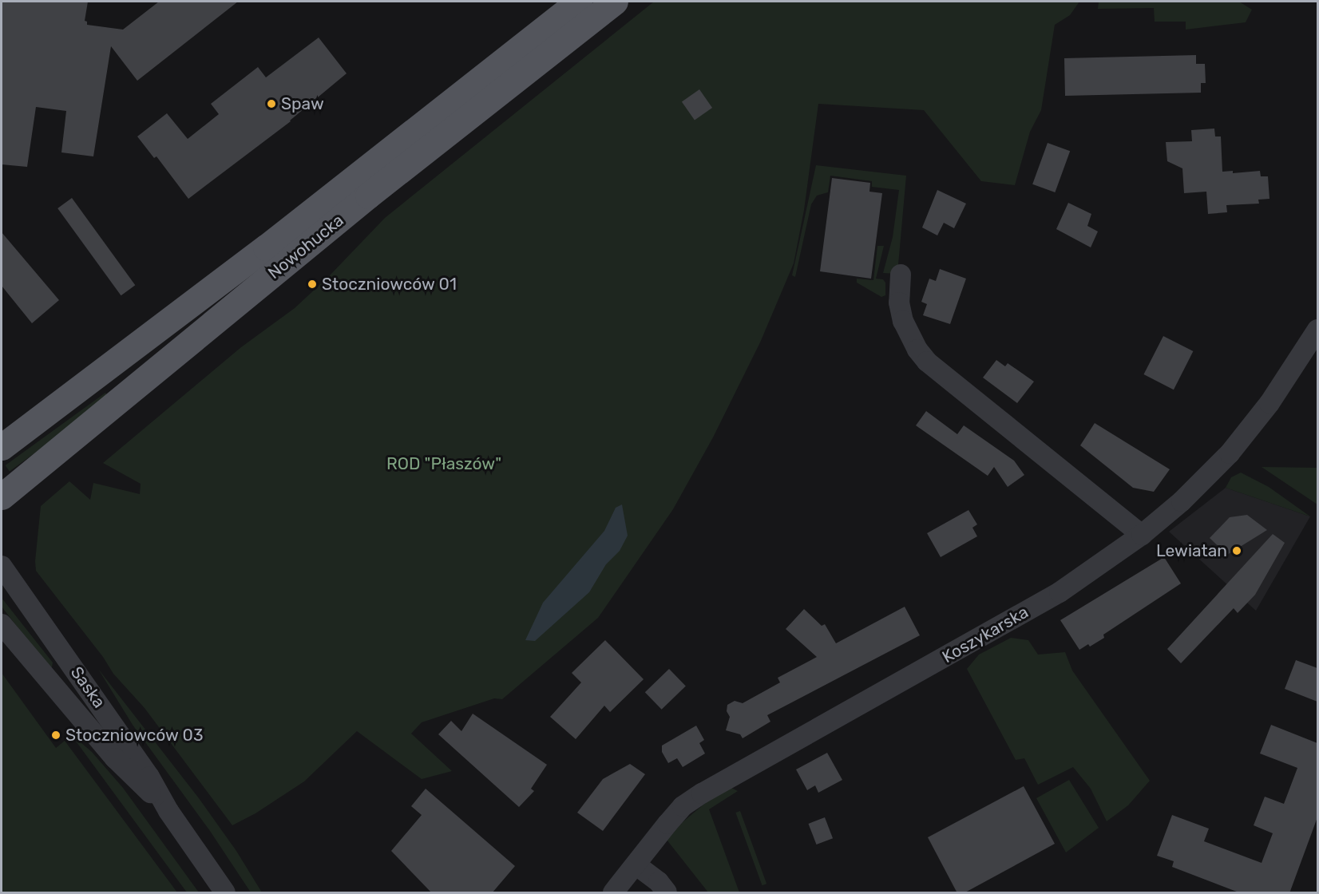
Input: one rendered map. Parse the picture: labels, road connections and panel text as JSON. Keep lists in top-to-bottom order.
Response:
{
  "streets": {
    "main road": ["Nowohucka"],
    "street": ["Koszykarska", "Saska"]
  },
  "parks": ["ROD \"Płaszów\""],
  "places": [
    "Spaw",
    "Stoczniowców 01",
    "Lewiatan",
    "Stoczniowców 03"
  ]
}
